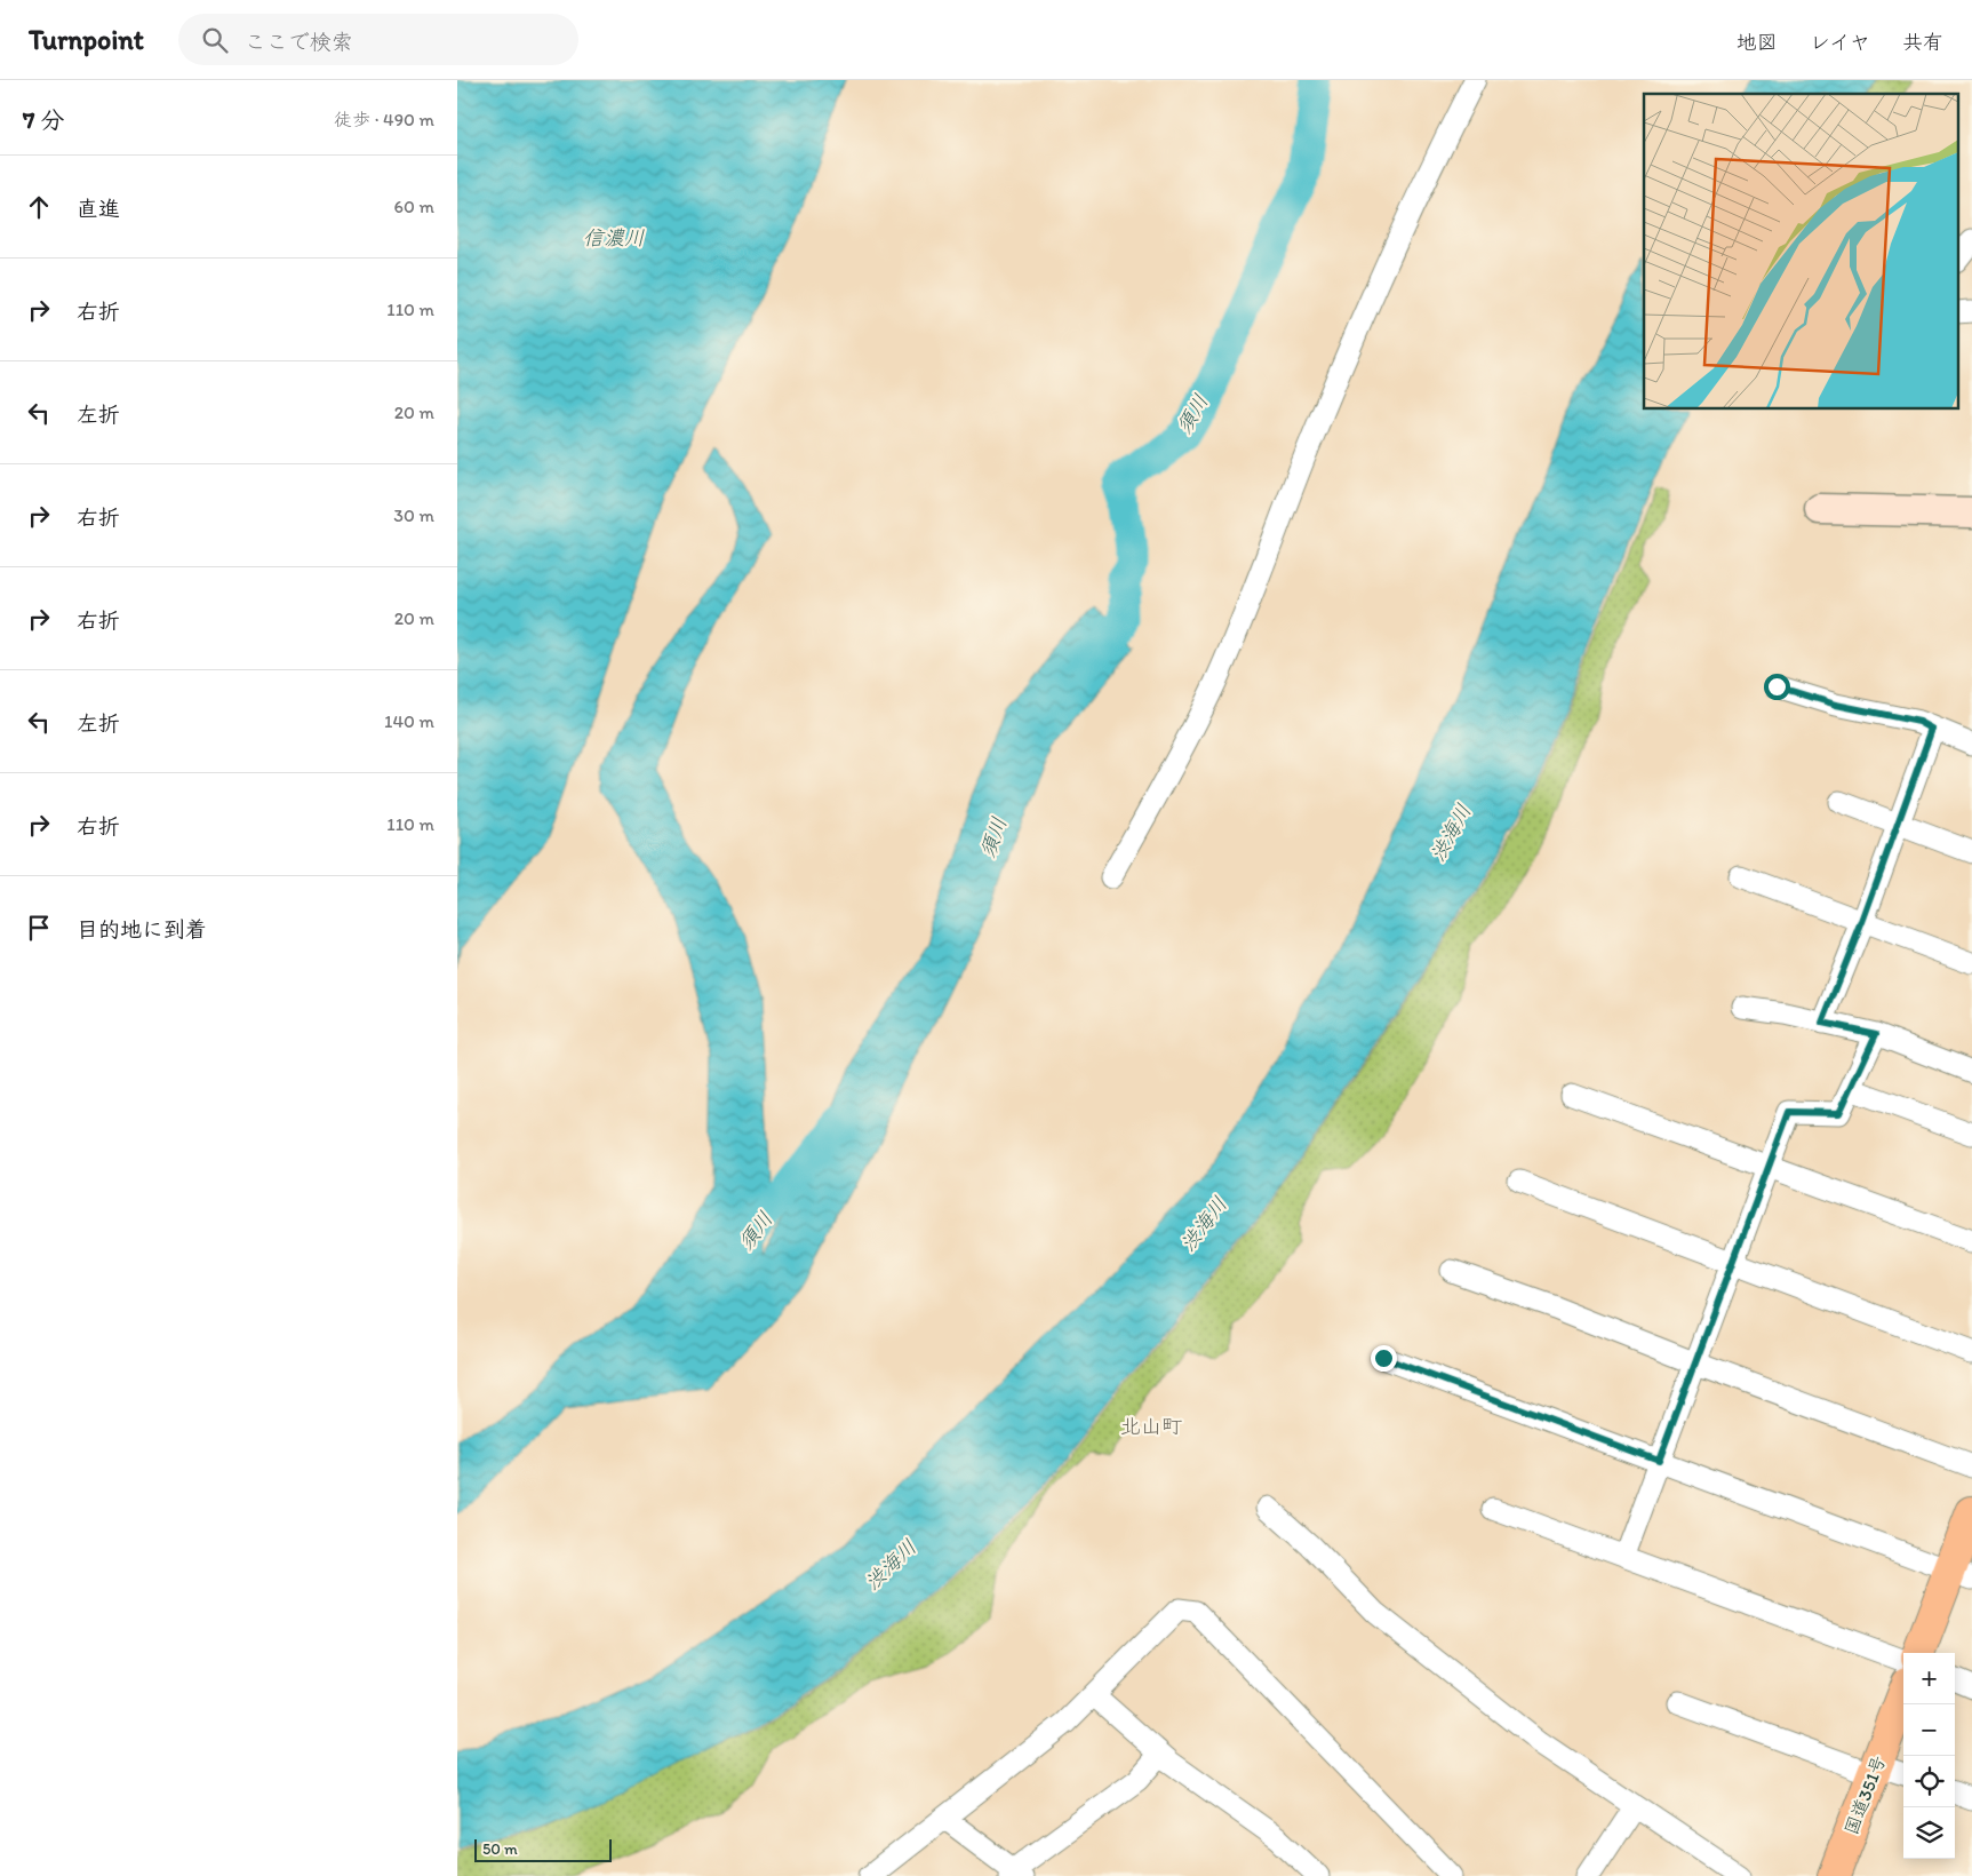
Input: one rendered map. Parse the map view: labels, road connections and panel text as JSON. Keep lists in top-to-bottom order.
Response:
{
  "streets": {
    "highway": ["国道351号"]
  },
  "districts": ["北山町"],
  "water": ["信濃川", "須川", "渋海川"],
  "scale_bar": "50 m",
  "page": {
    "header": "Turnpoint",
    "search": "ここで検索",
    "nav": ["地図", "レイヤ", "共有"],
    "heading": ["7 分", "徒歩 · 490 m"],
    "list": [
      ["直進", "60 m"],
      ["右折", "110 m"],
      ["左折", "20 m"],
      ["右折", "30 m"],
      ["右折", "20 m"],
      ["左折", "140 m"],
      ["右折", "110 m"],
      "目的地に到着"
    ],
    "map_buttons": ["+", "−"],
    "scale": "50 m"
  }
}
